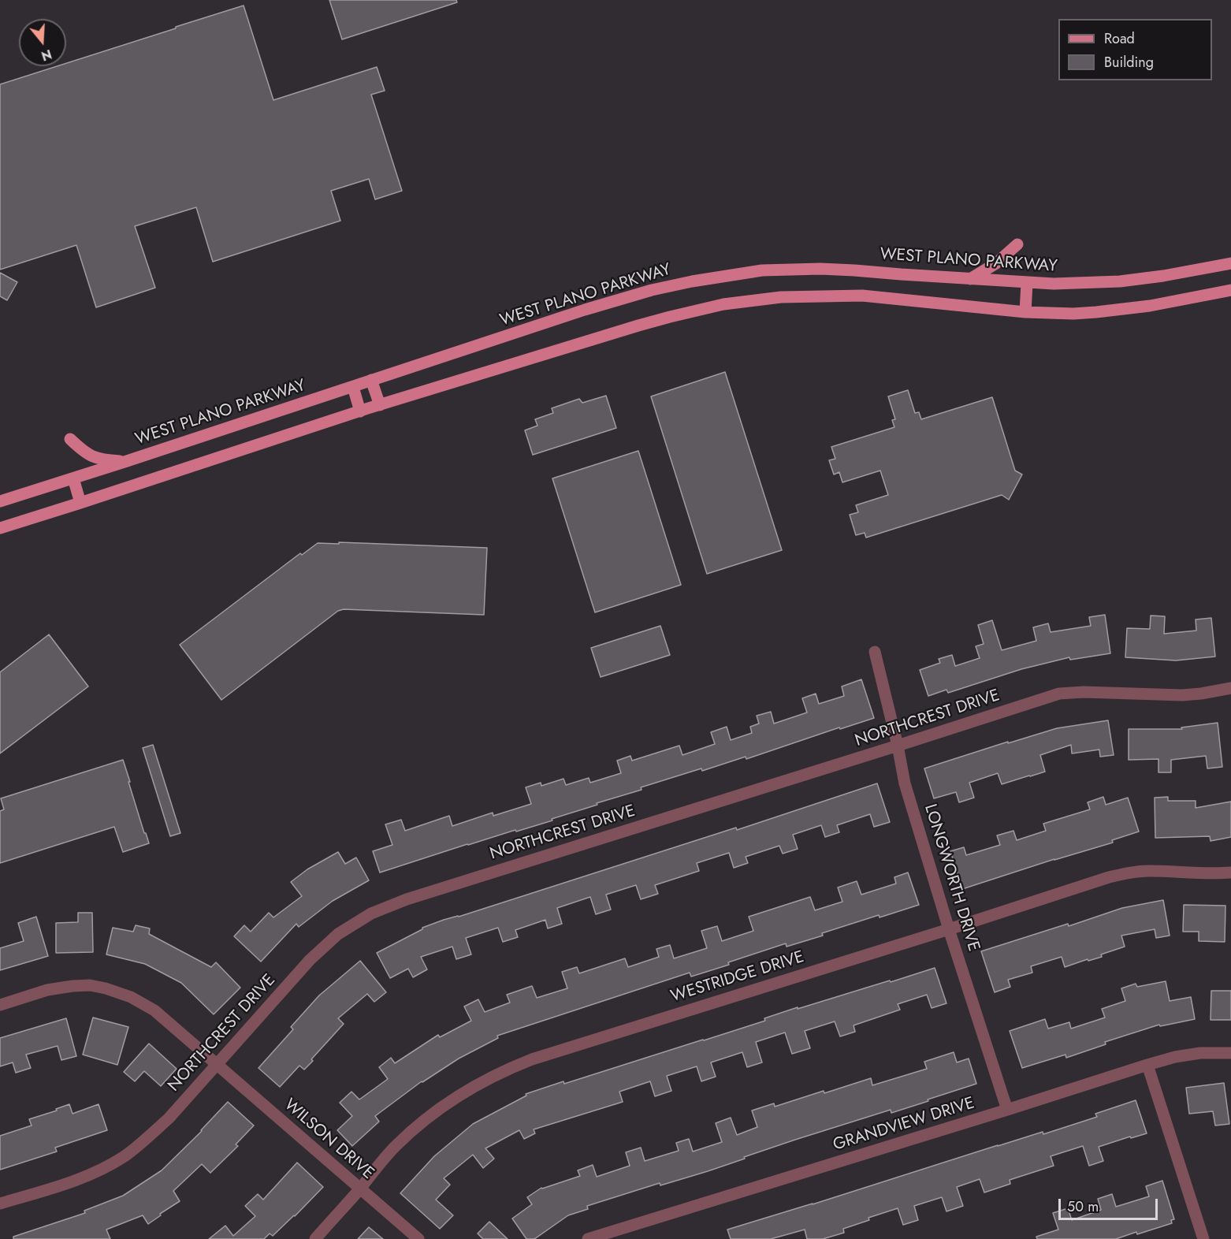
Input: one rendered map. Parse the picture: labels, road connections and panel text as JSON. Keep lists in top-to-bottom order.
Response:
{
  "streets": {
    "main road": ["WEST PLANO PARKWAY"],
    "street": [
      "NORTHCREST DRIVE",
      "LONGWORTH DRIVE",
      "WESTRIDGE DRIVE",
      "GRANDVIEW DRIVE",
      "WILSON DRIVE"
    ]
  },
  "crossings": [
    ["NORTHCREST DRIVE", "LONGWORTH DRIVE"],
    ["NORTHCREST DRIVE", "WILSON DRIVE"],
    ["LONGWORTH DRIVE", "WESTRIDGE DRIVE"],
    ["LONGWORTH DRIVE", "GRANDVIEW DRIVE"],
    ["WESTRIDGE DRIVE", "WILSON DRIVE"]
  ],
  "legend": ["Road", "Building"],
  "scale_bar": "50 m",
  "north": "bottom"
}
